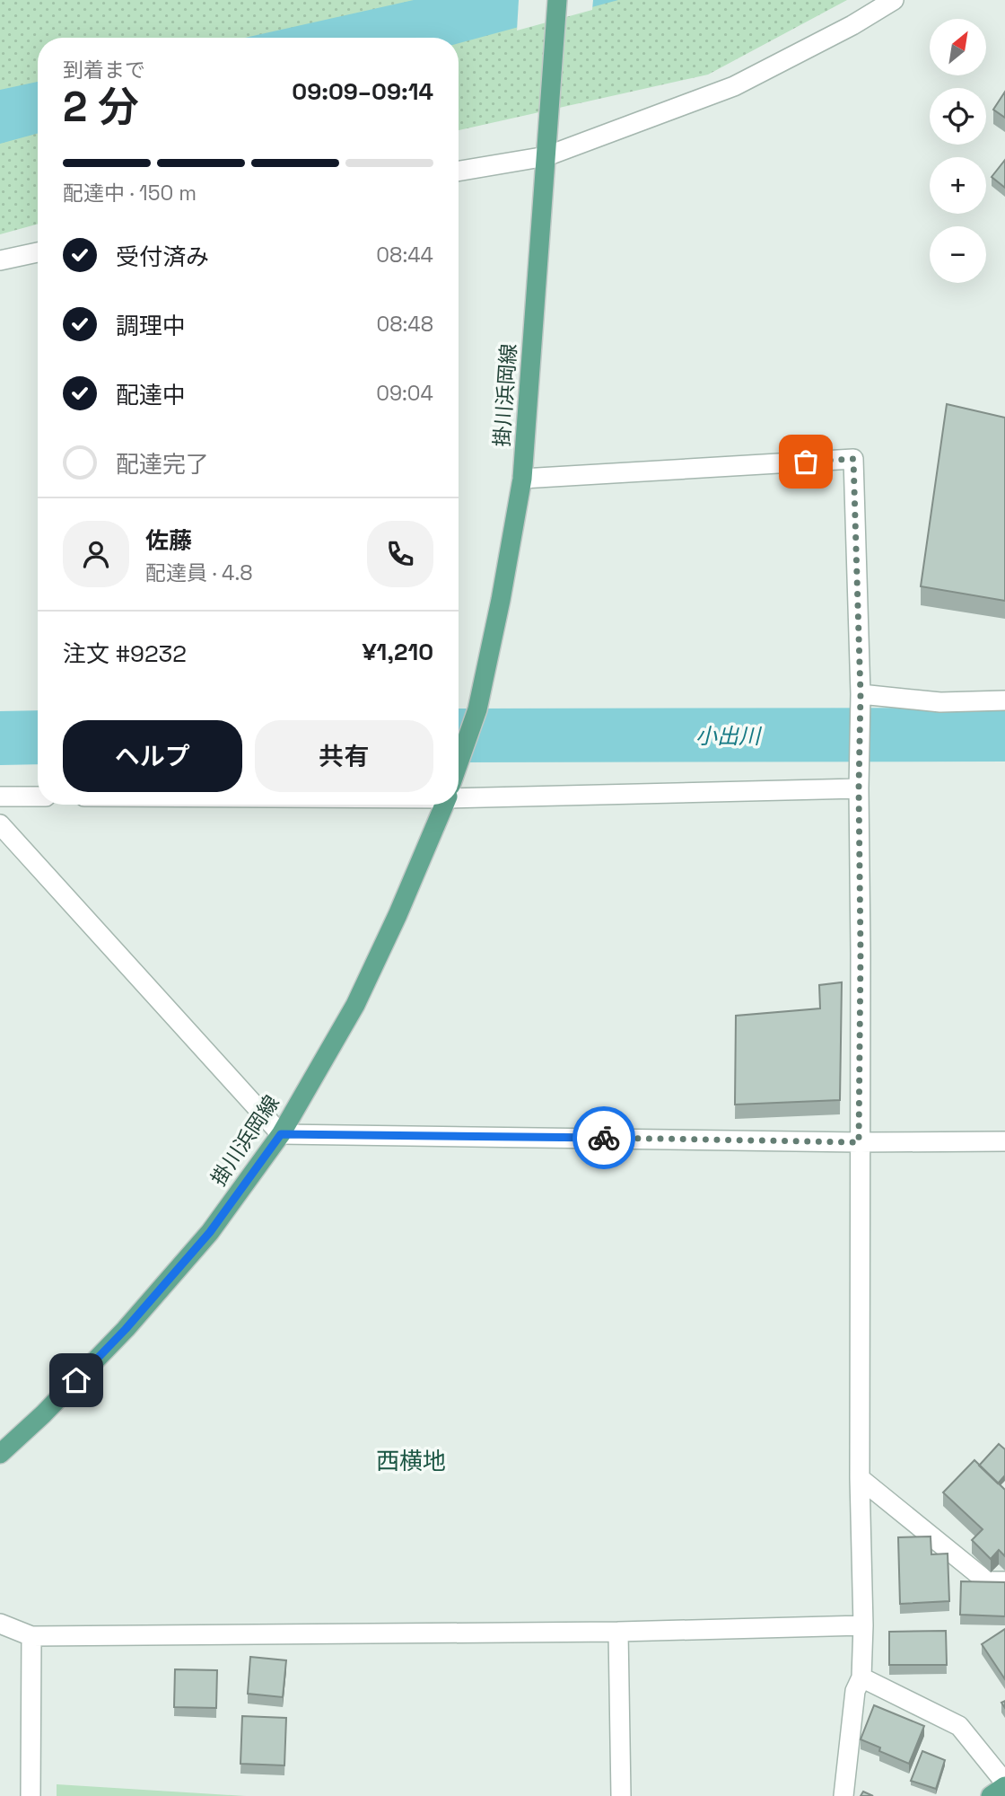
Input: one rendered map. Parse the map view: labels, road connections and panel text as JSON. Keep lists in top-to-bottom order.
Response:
{
  "streets": {
    "main road": ["掛川浜岡線"]
  },
  "districts": ["西横地"],
  "water": ["小出川"],
  "north": "top right",
  "page": {
    "map_buttons": ["+", "−"],
    "heading": ["2 分", "到着まで", "09:09–09:14"],
    "panel": [
      "佐藤",
      "配達員 · 4.8",
      "注文 #9232",
      "¥1,210"
    ],
    "bar": "配達中 · 150 m",
    "list": [
      ["受付済み", "08:44"],
      ["調理中", "08:48"],
      ["配達中", "09:04"],
      "配達完了"
    ],
    "buttons": ["ヘルプ", "共有"]
  }
}
